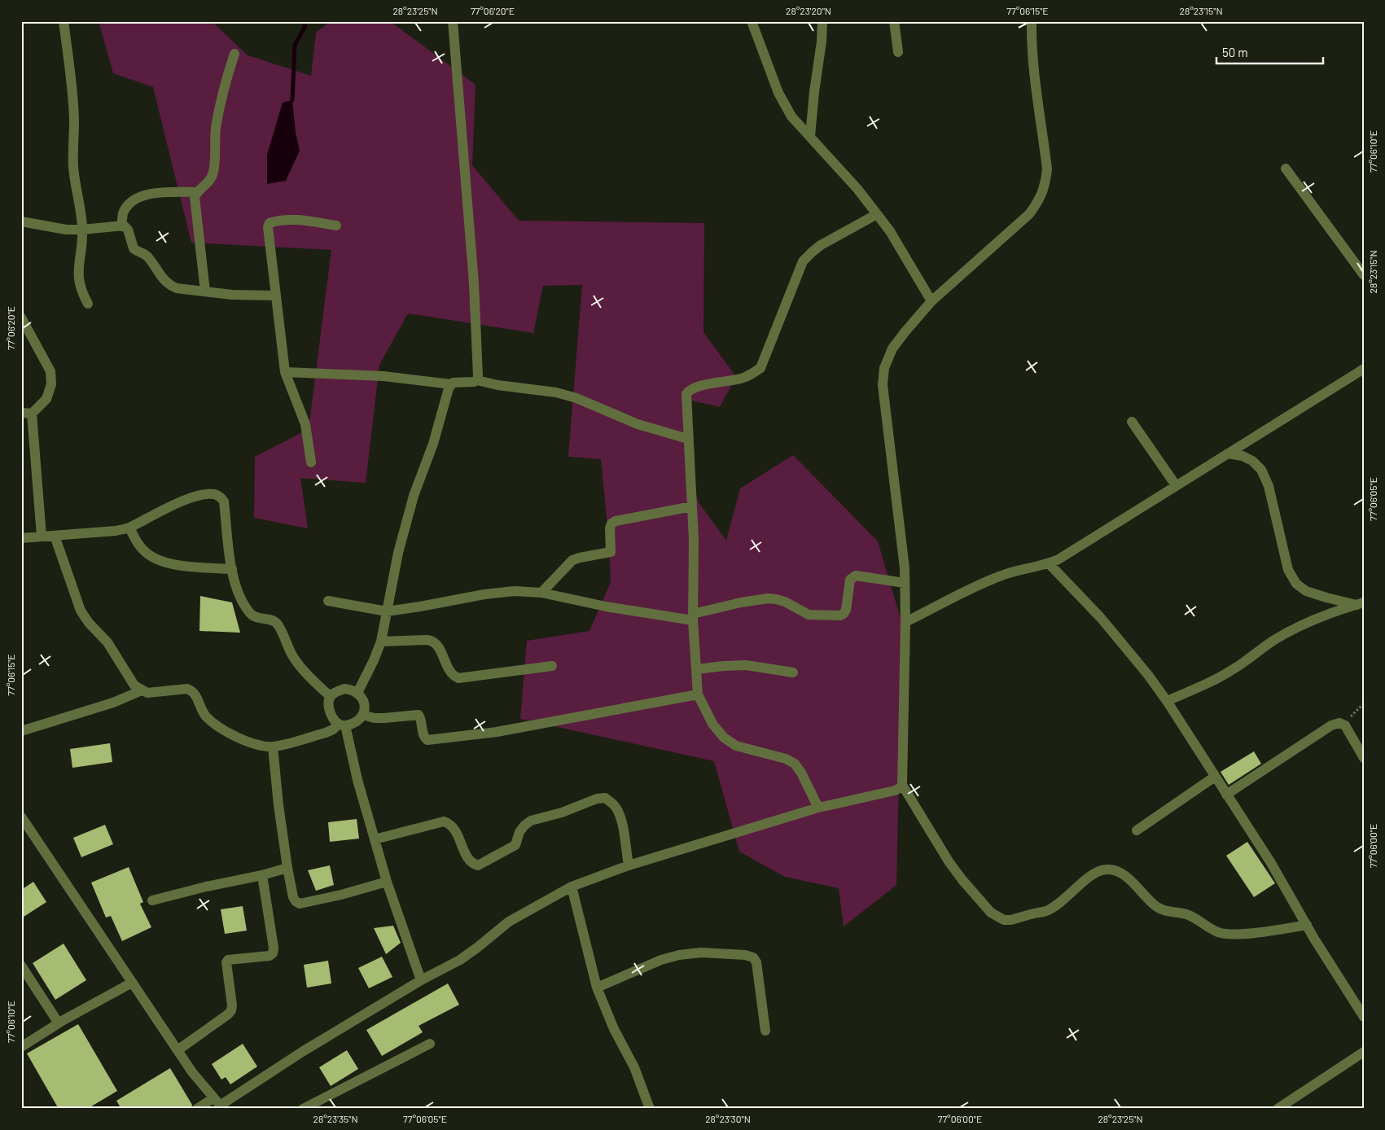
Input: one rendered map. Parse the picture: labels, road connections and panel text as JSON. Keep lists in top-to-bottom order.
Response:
{
  "scale_bar": "50 m",
  "coordinates": [
    "28°23'25\"N",
    "77°06'20\"E",
    "28°23'20\"N",
    "77°06'15\"E",
    "28°23'15\"N",
    "77°06'10\"E",
    "77°06'05\"E",
    "77°06'00\"E",
    "28°23'35\"N",
    "28°23'30\"N"
  ]
}
